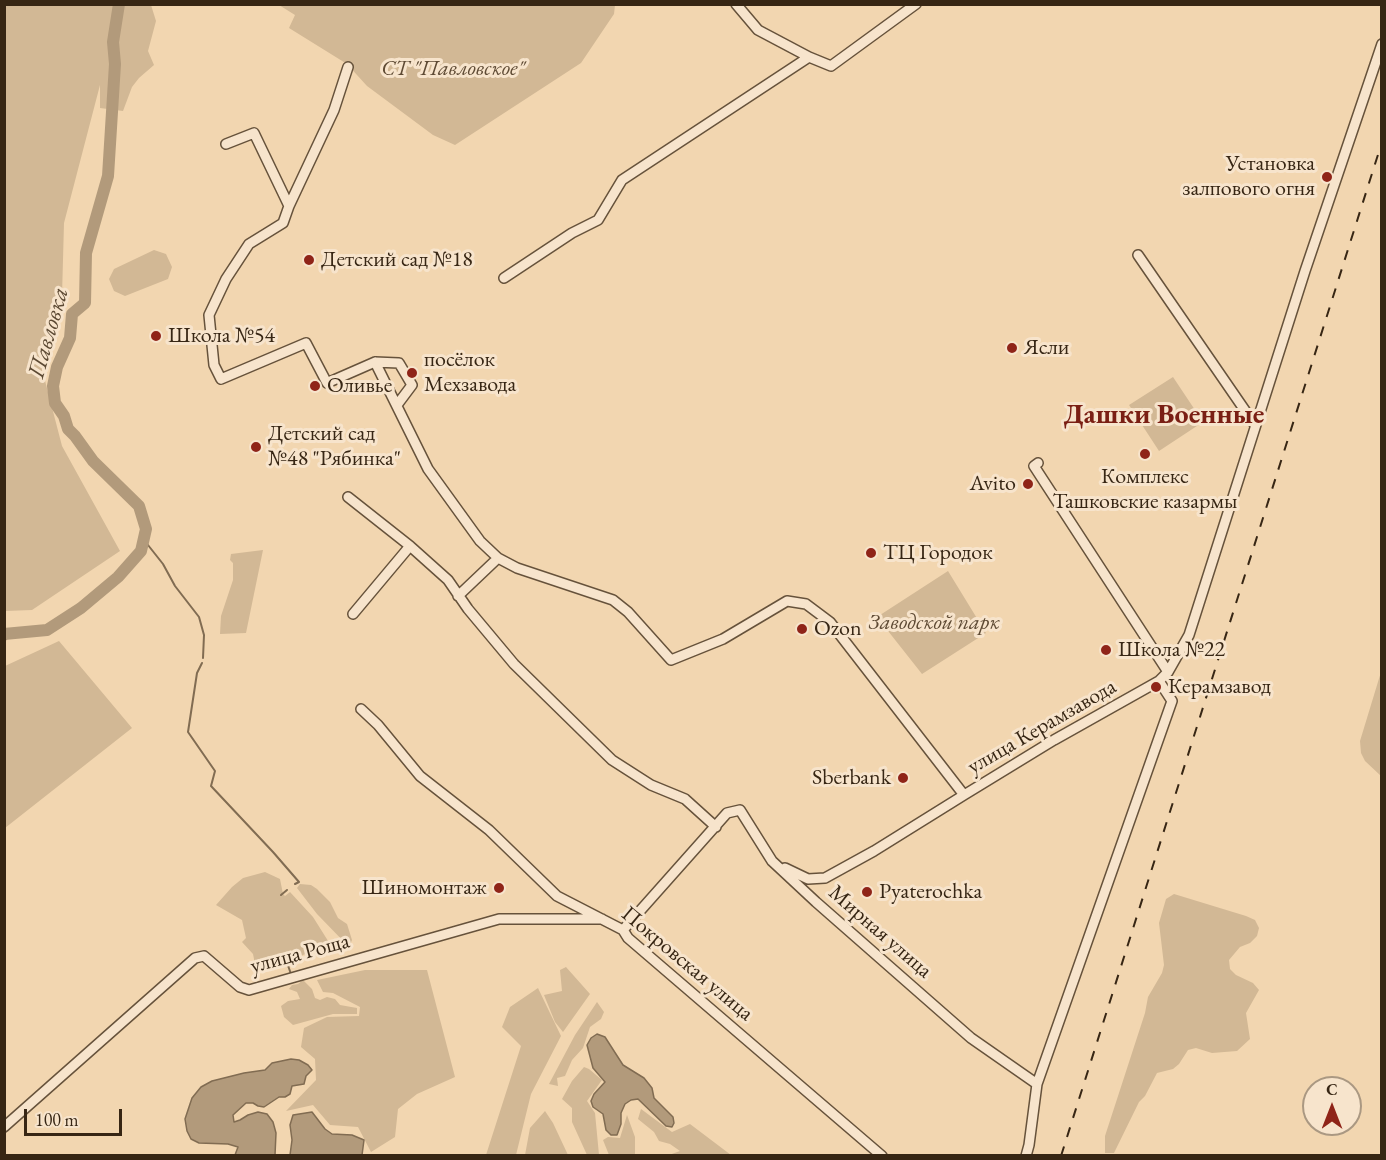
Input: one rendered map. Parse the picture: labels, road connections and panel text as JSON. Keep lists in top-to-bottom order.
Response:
{
  "streets": {
    "street": [
      "улица Керамзавода",
      "Мирная улица",
      "улица Роща",
      "Покровская улица"
    ]
  },
  "crossings": [
    ["улица Керамзавода", "Мирная улица"],
    ["Мирная улица", "Покровская улица"],
    ["улица Роща", "Покровская улица"]
  ],
  "districts": ["Дашки Военные"],
  "water": ["Павловка"],
  "parks": ["СТ \"Павловское\"", "Заводской парк"],
  "places": [
    "Установка залпового огня",
    "Детский сад №18",
    "Школа №54",
    "Ясли",
    "посёлок Мехзавода",
    "Оливье",
    "Детский сад №48 \"Рябинка\"",
    "Комплекс Ташковские казармы",
    "Avito",
    "ТЦ Городок",
    "Ozon",
    "Школа №22",
    "Керамзавод",
    "Sberbank",
    "Шиномонтаж",
    "Pyaterochka"
  ],
  "scale_bar": "100 m",
  "north": "top"
}
